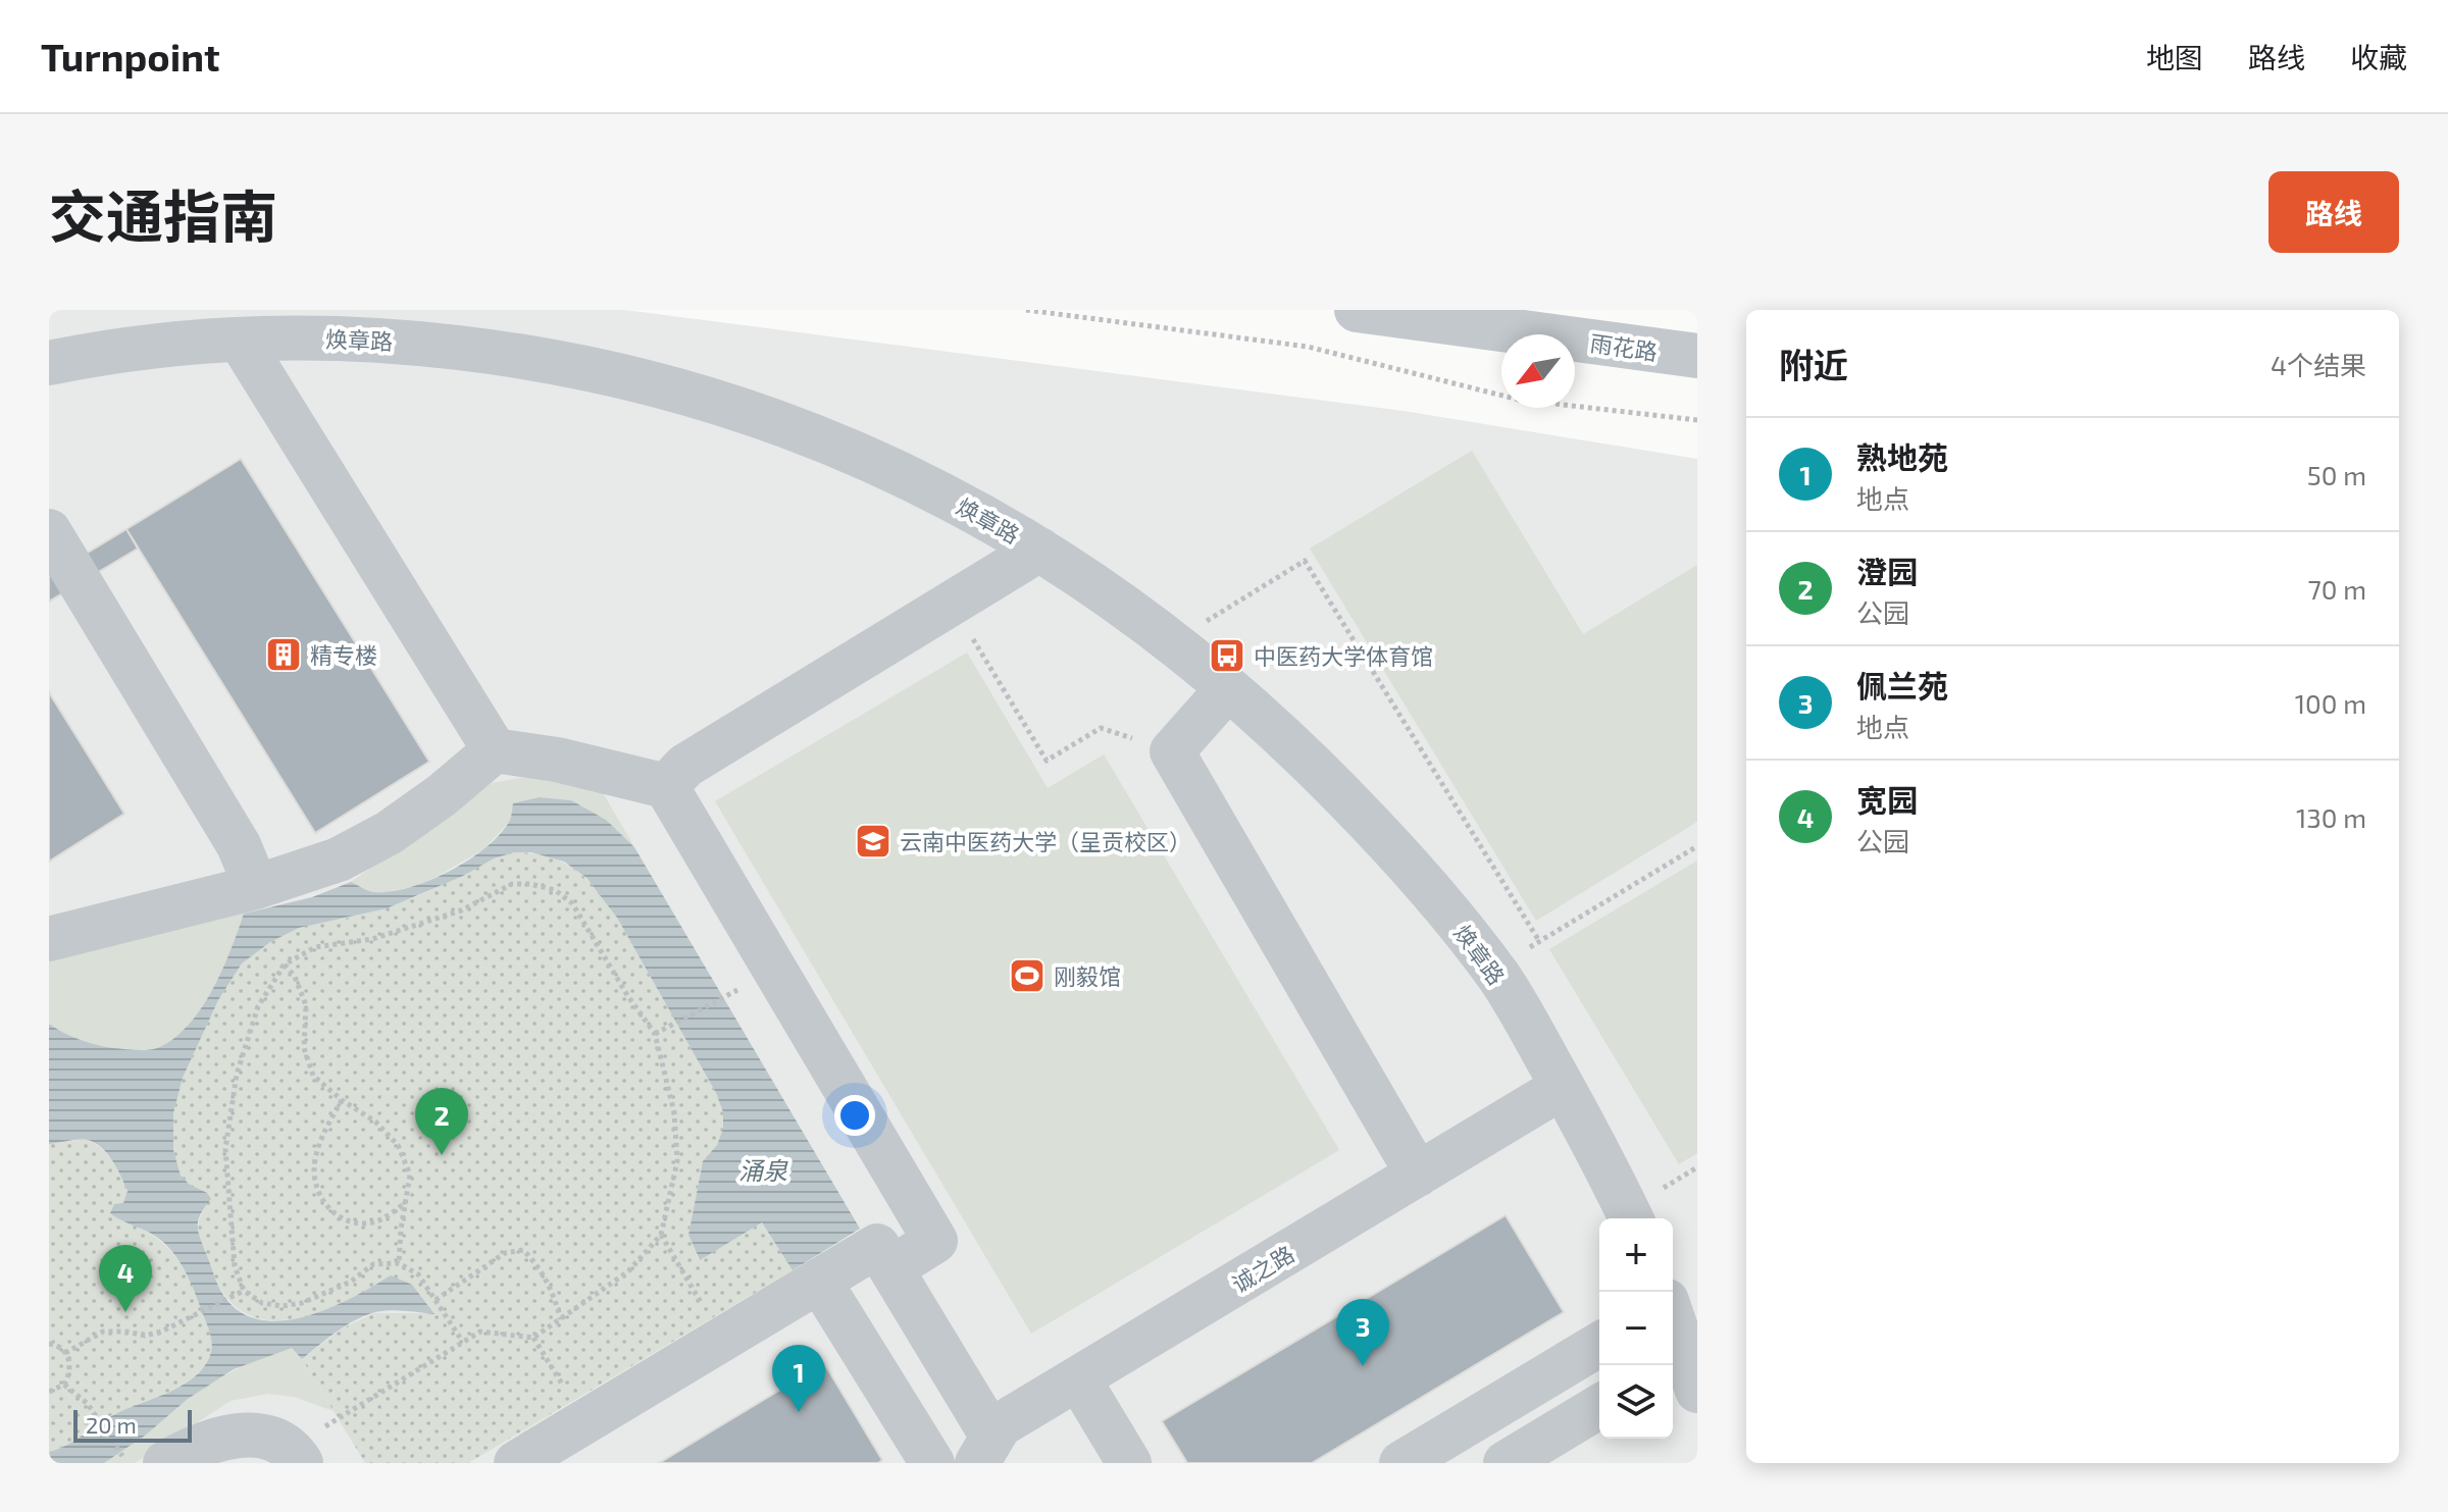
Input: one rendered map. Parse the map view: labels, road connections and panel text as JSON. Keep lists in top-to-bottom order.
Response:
{
  "streets": {
    "street": ["焕章路", "雨花路", "诚之路"]
  },
  "crossings": [
    ["焕章路", "诚之路"]
  ],
  "water": ["涌泉"],
  "places": {
    "building": ["精专楼"],
    "bus stop": ["中医药大学体育馆"],
    "school or university": ["云南中医药大学（呈贡校区）"],
    "sports": ["刚毅馆"]
  },
  "scale_bar": "20 m",
  "north": "bottom left",
  "page": {
    "header": "Turnpoint",
    "nav": ["地图", "路线", "收藏"],
    "title": "交通指南",
    "buttons": "路线",
    "heading": ["附近", "4个结果"],
    "list": [
      {
        "mark": "1",
        "name": "熟地苑",
        "note": "地点",
        "value": "50 m"
      },
      {
        "mark": "2",
        "name": "澄园",
        "note": "公园",
        "value": "70 m"
      },
      {
        "mark": "3",
        "name": "佩兰苑",
        "note": "地点",
        "value": "100 m"
      },
      {
        "mark": "4",
        "name": "宽园",
        "note": "公园",
        "value": "130 m"
      }
    ],
    "pins": [
      "2",
      "4",
      "3",
      "1"
    ],
    "map_buttons": ["+", "−"],
    "scale": "20 m"
  }
}
